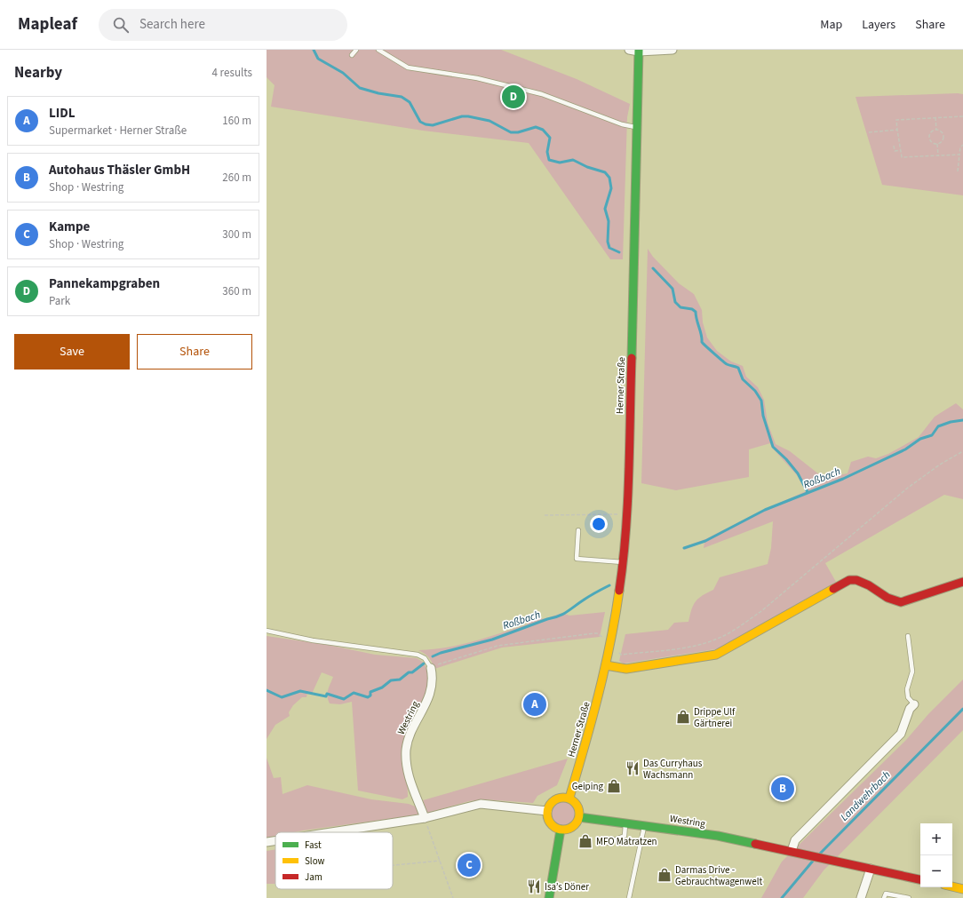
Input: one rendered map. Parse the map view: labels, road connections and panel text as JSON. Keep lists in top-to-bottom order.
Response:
{
  "streets": {
    "main road": ["Herner Straße", "Westring"]
  },
  "crossings": [
    ["Herner Straße", "Westring"]
  ],
  "water": ["Roßbach", "Landwehrbach"],
  "places": {
    "shop": [
      "Drippe Ulf Gärtnerei",
      "Geiping",
      "MFO Matratzen",
      "Darmas Drive - Gebrauchtwagenwelt"
    ],
    "restaurant": ["Das Curryhaus Wachsmann", "Isa’s Döner"]
  },
  "legend": ["Fast", "Slow", "Jam"],
  "page": {
    "header": "Mapleaf",
    "search": "Search here",
    "nav": ["Map", "Layers", "Share"],
    "heading": ["Nearby", "4 results"],
    "pins": [
      "D",
      "A",
      "B",
      "C"
    ],
    "list": [
      {
        "mark": "A",
        "name": "LIDL",
        "note": "Supermarket · Herner Straße",
        "value": "160 m"
      },
      {
        "mark": "B",
        "name": "Autohaus Thäsler GmbH",
        "note": "Shop · Westring",
        "value": "260 m"
      },
      {
        "mark": "C",
        "name": "Kampe",
        "note": "Shop · Westring",
        "value": "300 m"
      },
      {
        "mark": "D",
        "name": "Pannekampgraben",
        "note": "Park",
        "value": "360 m"
      }
    ],
    "buttons": ["Save", "Share"],
    "map_buttons": ["+", "−"]
  }
}
